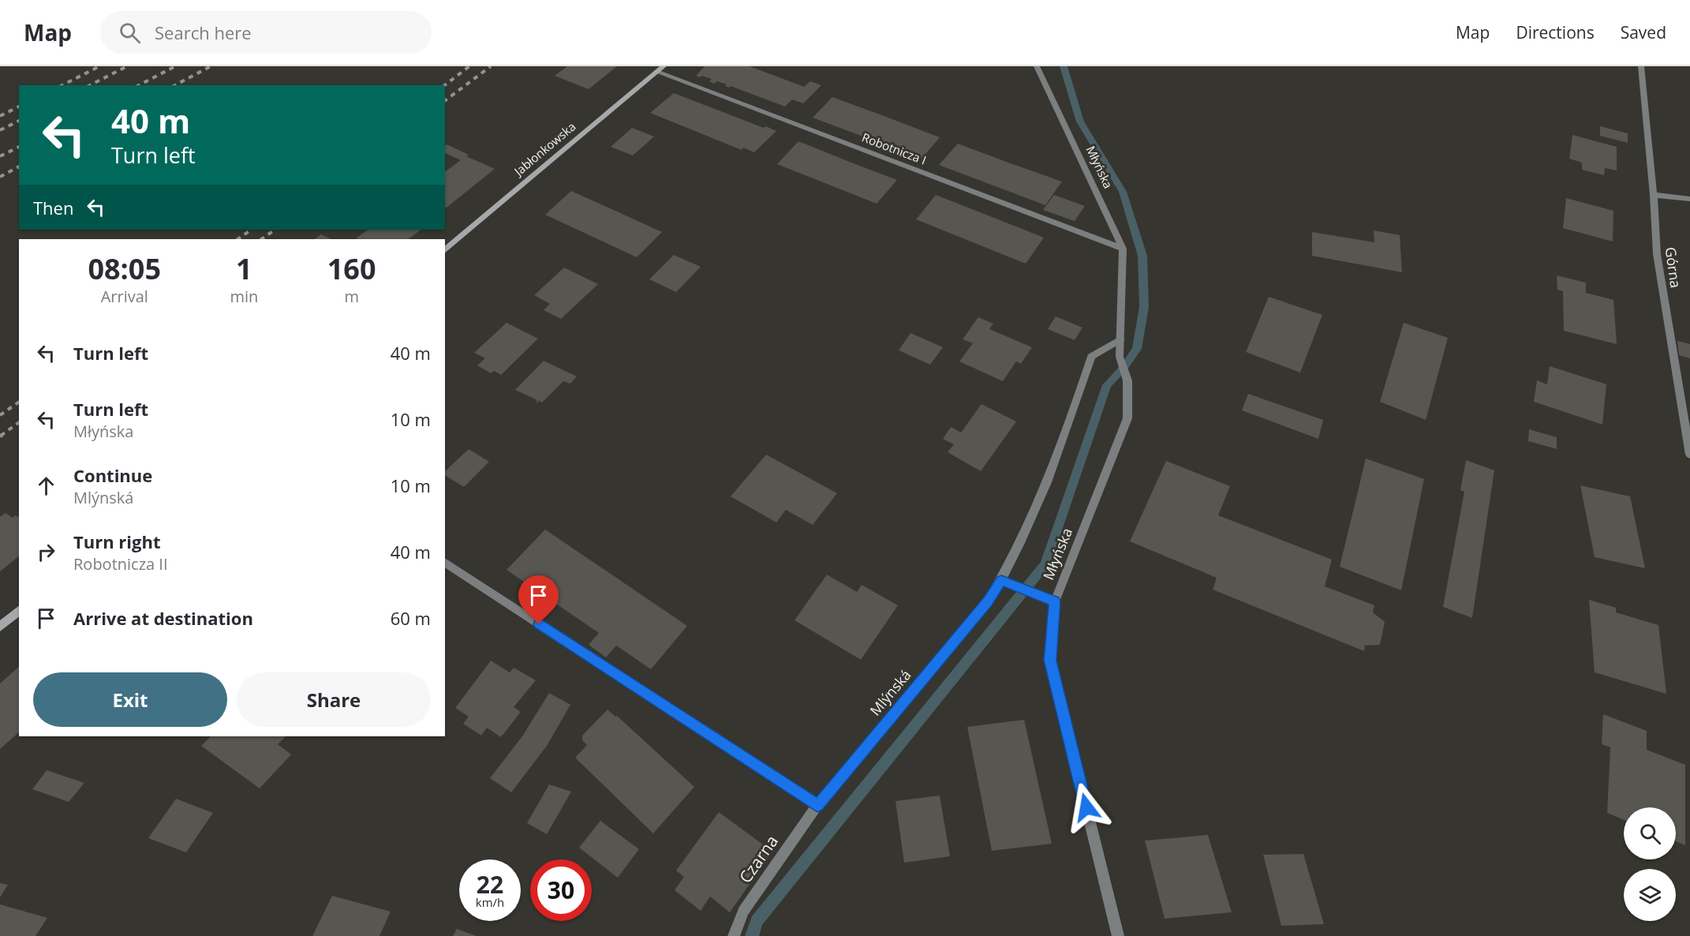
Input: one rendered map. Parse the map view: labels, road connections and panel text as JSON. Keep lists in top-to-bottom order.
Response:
{
  "streets": {
    "main road": ["Jabłonkowska"],
    "street": [
      "Robotnicza I",
      "Młyńska",
      "Górna",
      "Mlýnská",
      "Czarna"
    ]
  },
  "crossings": [
    ["Jabłonkowska", "Robotnicza I"],
    ["Robotnicza I", "Młyńska"],
    ["Mlýnská", "Czarna"]
  ],
  "page": {
    "header": "Map",
    "search": "Search here",
    "nav": ["Map", "Directions", "Saved"],
    "turn": ["40 m", "Turn left"],
    "then": "Then",
    "eta": [
      "08:05",
      "Arrival",
      "1",
      "min",
      "160",
      "m"
    ],
    "list": [
      {
        "name": "Turn left",
        "value": "40 m"
      },
      {
        "name": "Turn left",
        "note": "Młyńska",
        "value": "10 m"
      },
      {
        "name": "Continue",
        "note": "Mlýnská",
        "value": "10 m"
      },
      {
        "name": "Turn right",
        "note": "Robotnicza II",
        "value": "40 m"
      },
      {
        "name": "Arrive at destination",
        "value": "60 m"
      }
    ],
    "buttons": ["Exit", "Share"],
    "speed": "22 km/h",
    "limit": "30"
  }
}
